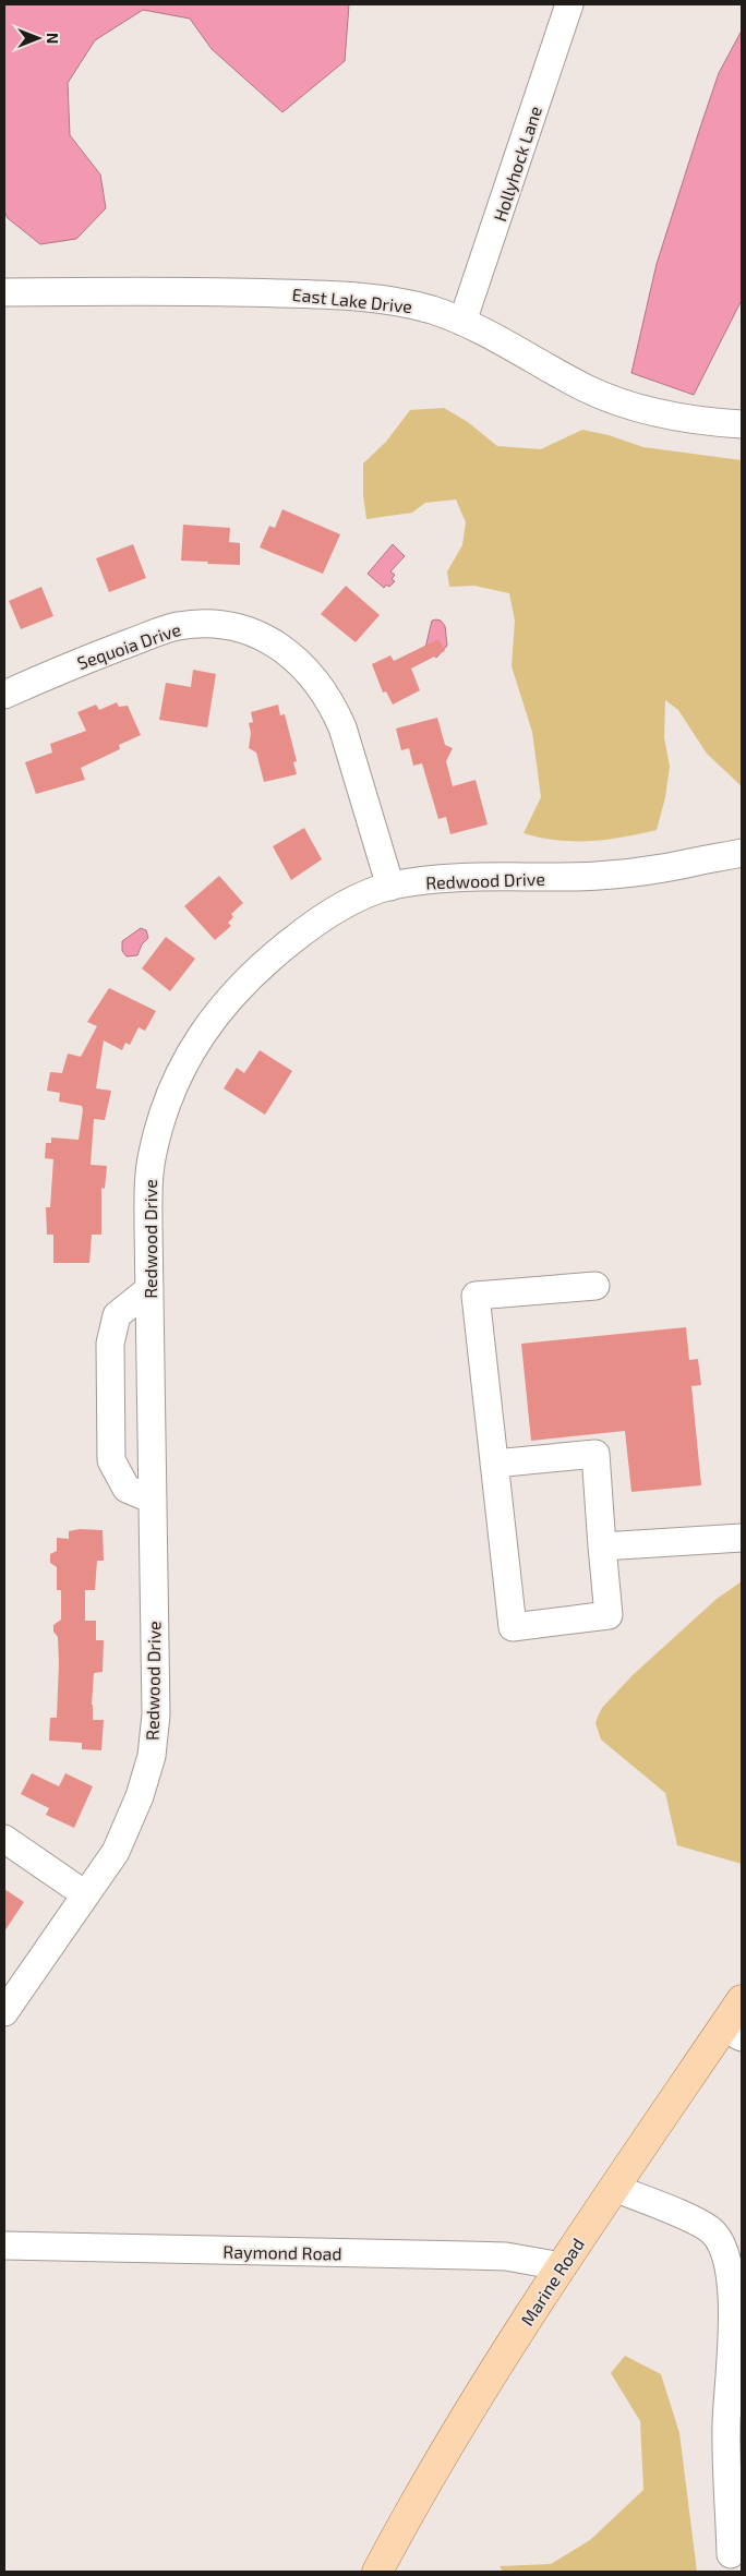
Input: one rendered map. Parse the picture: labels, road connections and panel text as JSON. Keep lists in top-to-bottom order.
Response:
{
  "streets": {
    "main road": ["Marine Road"],
    "street": [
      "Hollyhock Lane",
      "East Lake Drive",
      "Sequoia Drive",
      "Redwood Drive",
      "Raymond Road"
    ]
  },
  "crossings": [
    ["Hollyhock Lane", "East Lake Drive"],
    ["Sequoia Drive", "Redwood Drive"],
    ["Raymond Road", "Marine Road"]
  ],
  "north": "right"
}
